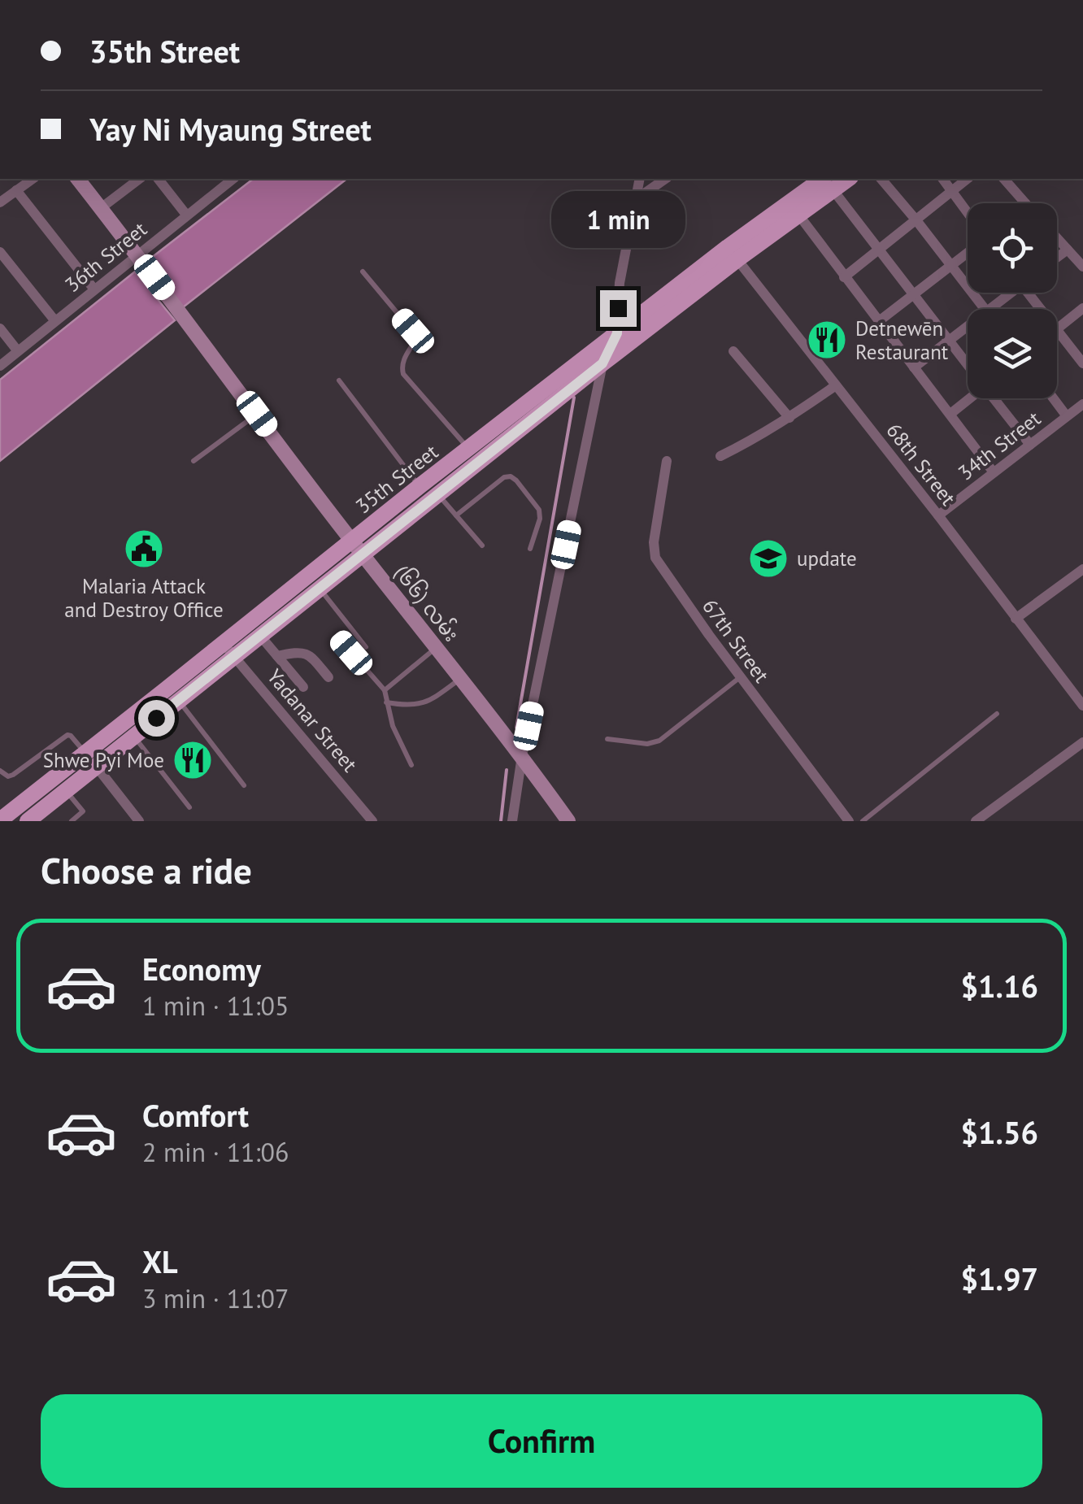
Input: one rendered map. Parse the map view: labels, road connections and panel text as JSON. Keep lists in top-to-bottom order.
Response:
{
  "streets": {
    "main road": ["35th Street"],
    "street": [
      "36th Street",
      "34th Street",
      "68th Street",
      "(၆၆) လမ်း",
      "67th Street",
      "Yadanar Street"
    ]
  },
  "crossings": [
    ["36th Street", "(၆၆) လမ်း"],
    ["34th Street", "68th Street"],
    ["68th Street", "35th Street"],
    ["35th Street", "(၆၆) လမ်း"],
    ["35th Street", "Yadanar Street"]
  ],
  "places": {
    "restaurant": ["Detnewēn Restaurant", "Shwe Pyi Moe"],
    "public building": ["Malaria Attack and Destroy Office"],
    "school or university": ["update"]
  },
  "page": {
    "banner": ["35th Street", "Yay Ni Myaung Street"],
    "bubble": "1 min",
    "heading": "Choose a ride",
    "list": [
      {
        "name": "Economy",
        "note": "1 min · 11:05",
        "value": "$1.16"
      },
      {
        "name": "Comfort",
        "note": "2 min · 11:06",
        "value": "$1.56"
      },
      {
        "name": "XL",
        "note": "3 min · 11:07",
        "value": "$1.97"
      }
    ],
    "buttons": "Confirm"
  }
}
